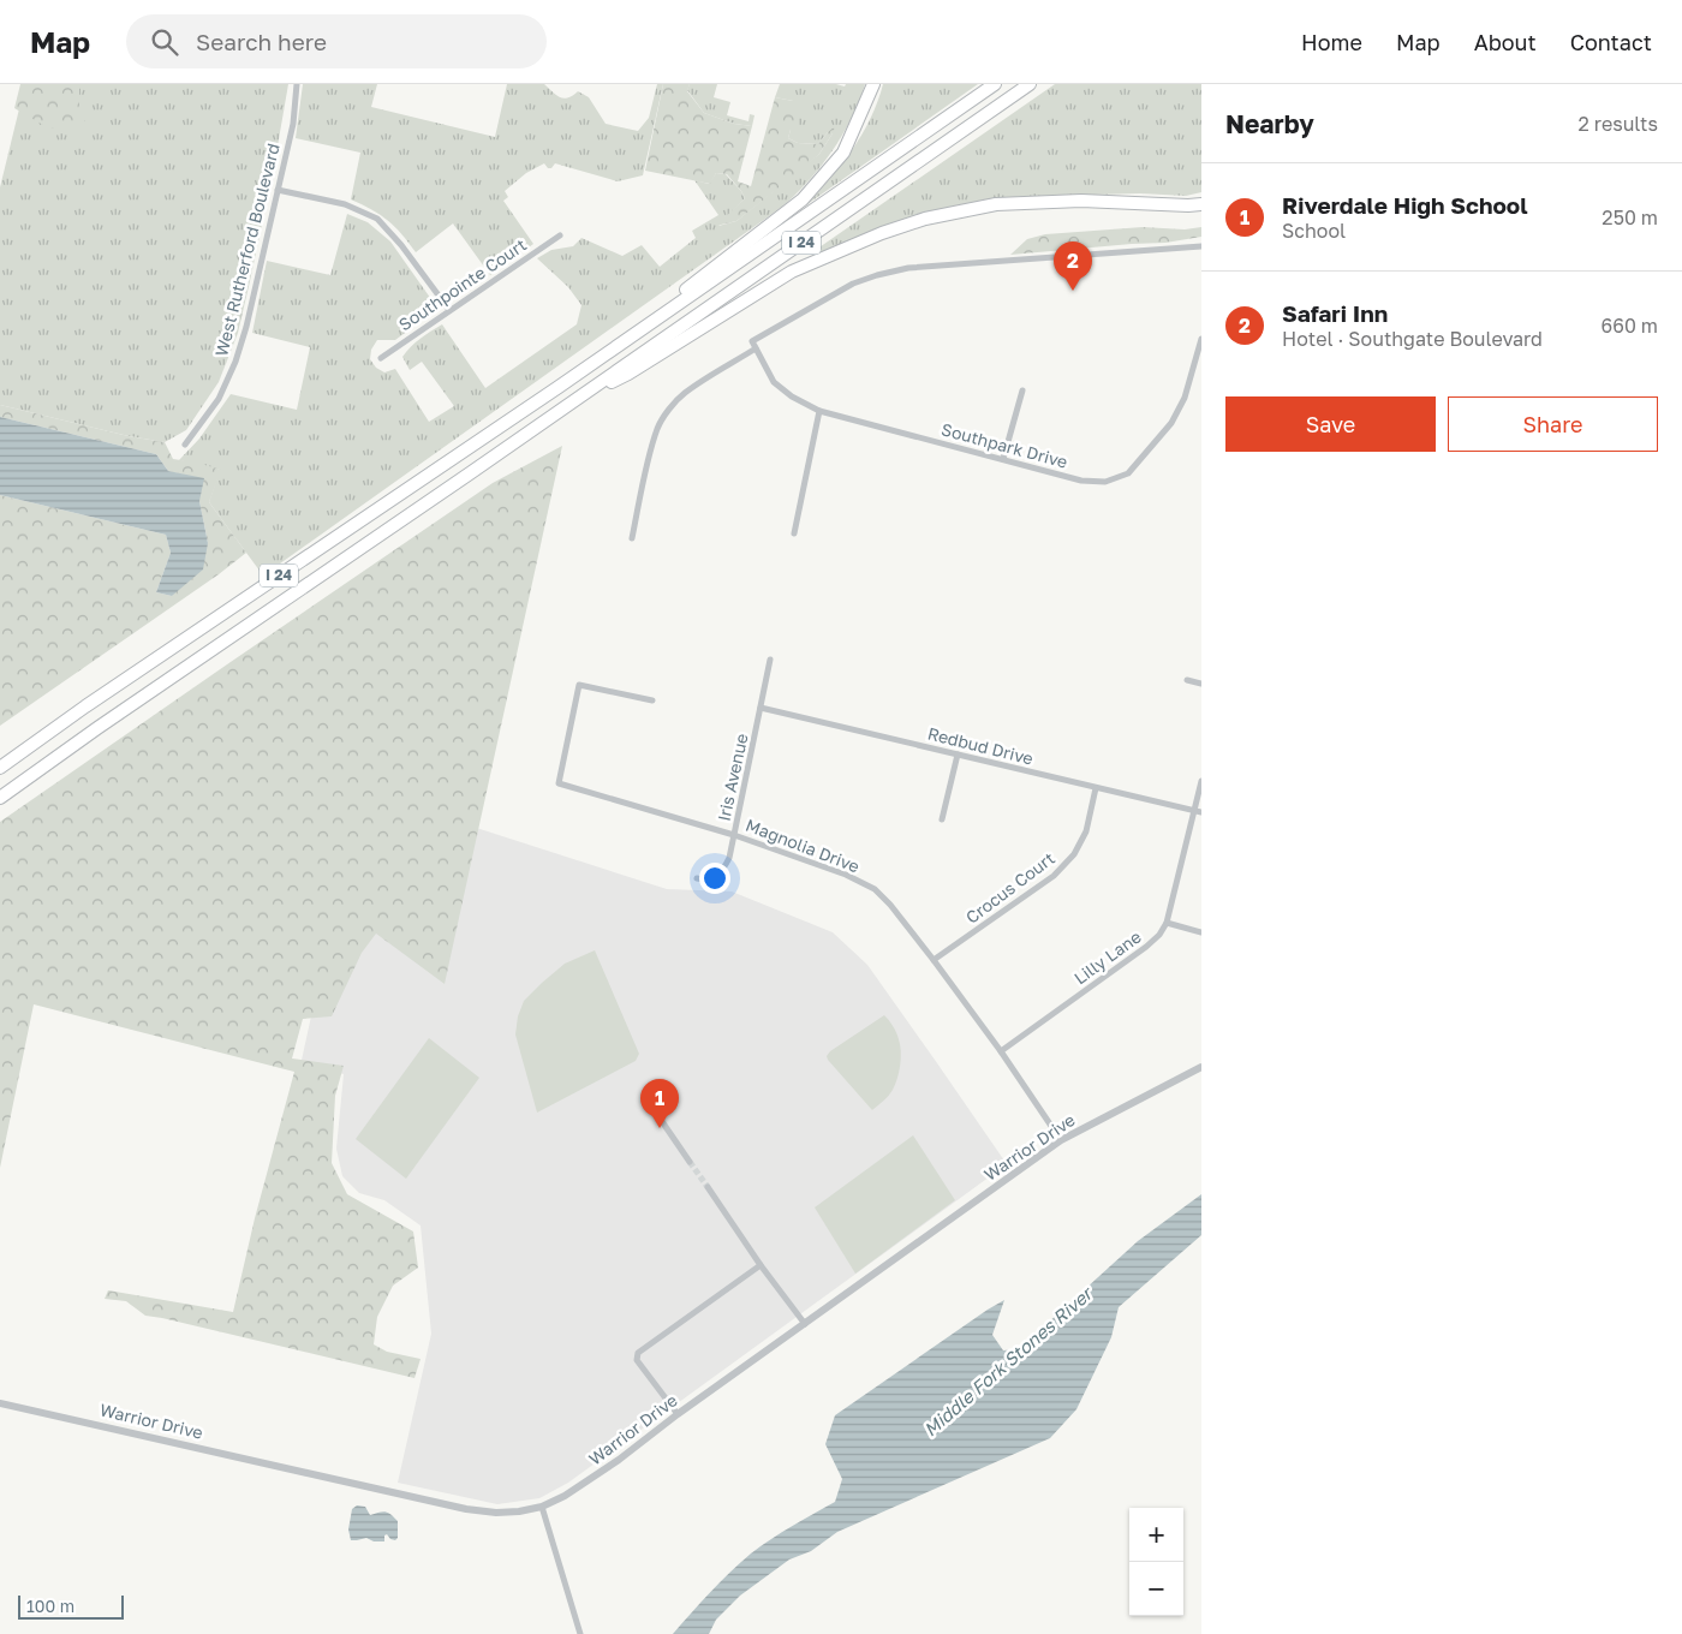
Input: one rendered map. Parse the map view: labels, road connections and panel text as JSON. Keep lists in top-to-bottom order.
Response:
{
  "streets": {
    "highway": ["I 24"],
    "street": [
      "West Rutherford Boulevard",
      "Southpointe Court",
      "Southpark Drive",
      "Redbud Drive",
      "Iris Avenue",
      "Magnolia Drive",
      "Crocus Court",
      "Lilly Lane",
      "Warrior Drive"
    ]
  },
  "crossings": [
    ["Redbud Drive", "Iris Avenue"],
    ["Redbud Drive", "Crocus Court"],
    ["Redbud Drive", "Lilly Lane"],
    ["Iris Avenue", "Magnolia Drive"],
    ["Magnolia Drive", "Crocus Court"],
    ["Magnolia Drive", "Lilly Lane"],
    ["Magnolia Drive", "Warrior Drive"]
  ],
  "water": ["Middle Fork Stones River"],
  "scale_bar": "100 m",
  "page": {
    "header": "Map",
    "search": "Search here",
    "nav": [
      "Home",
      "Map",
      "About",
      "Contact"
    ],
    "heading": ["Nearby", "2 results"],
    "list": [
      {
        "mark": "1",
        "name": "Riverdale High School",
        "note": "School",
        "value": "250 m"
      },
      {
        "mark": "2",
        "name": "Safari Inn",
        "note": "Hotel · Southgate Boulevard",
        "value": "660 m"
      }
    ],
    "pins": ["2", "1"],
    "buttons": ["Save", "Share"],
    "map_buttons": ["+", "−"],
    "scale": "100 m"
  }
}
